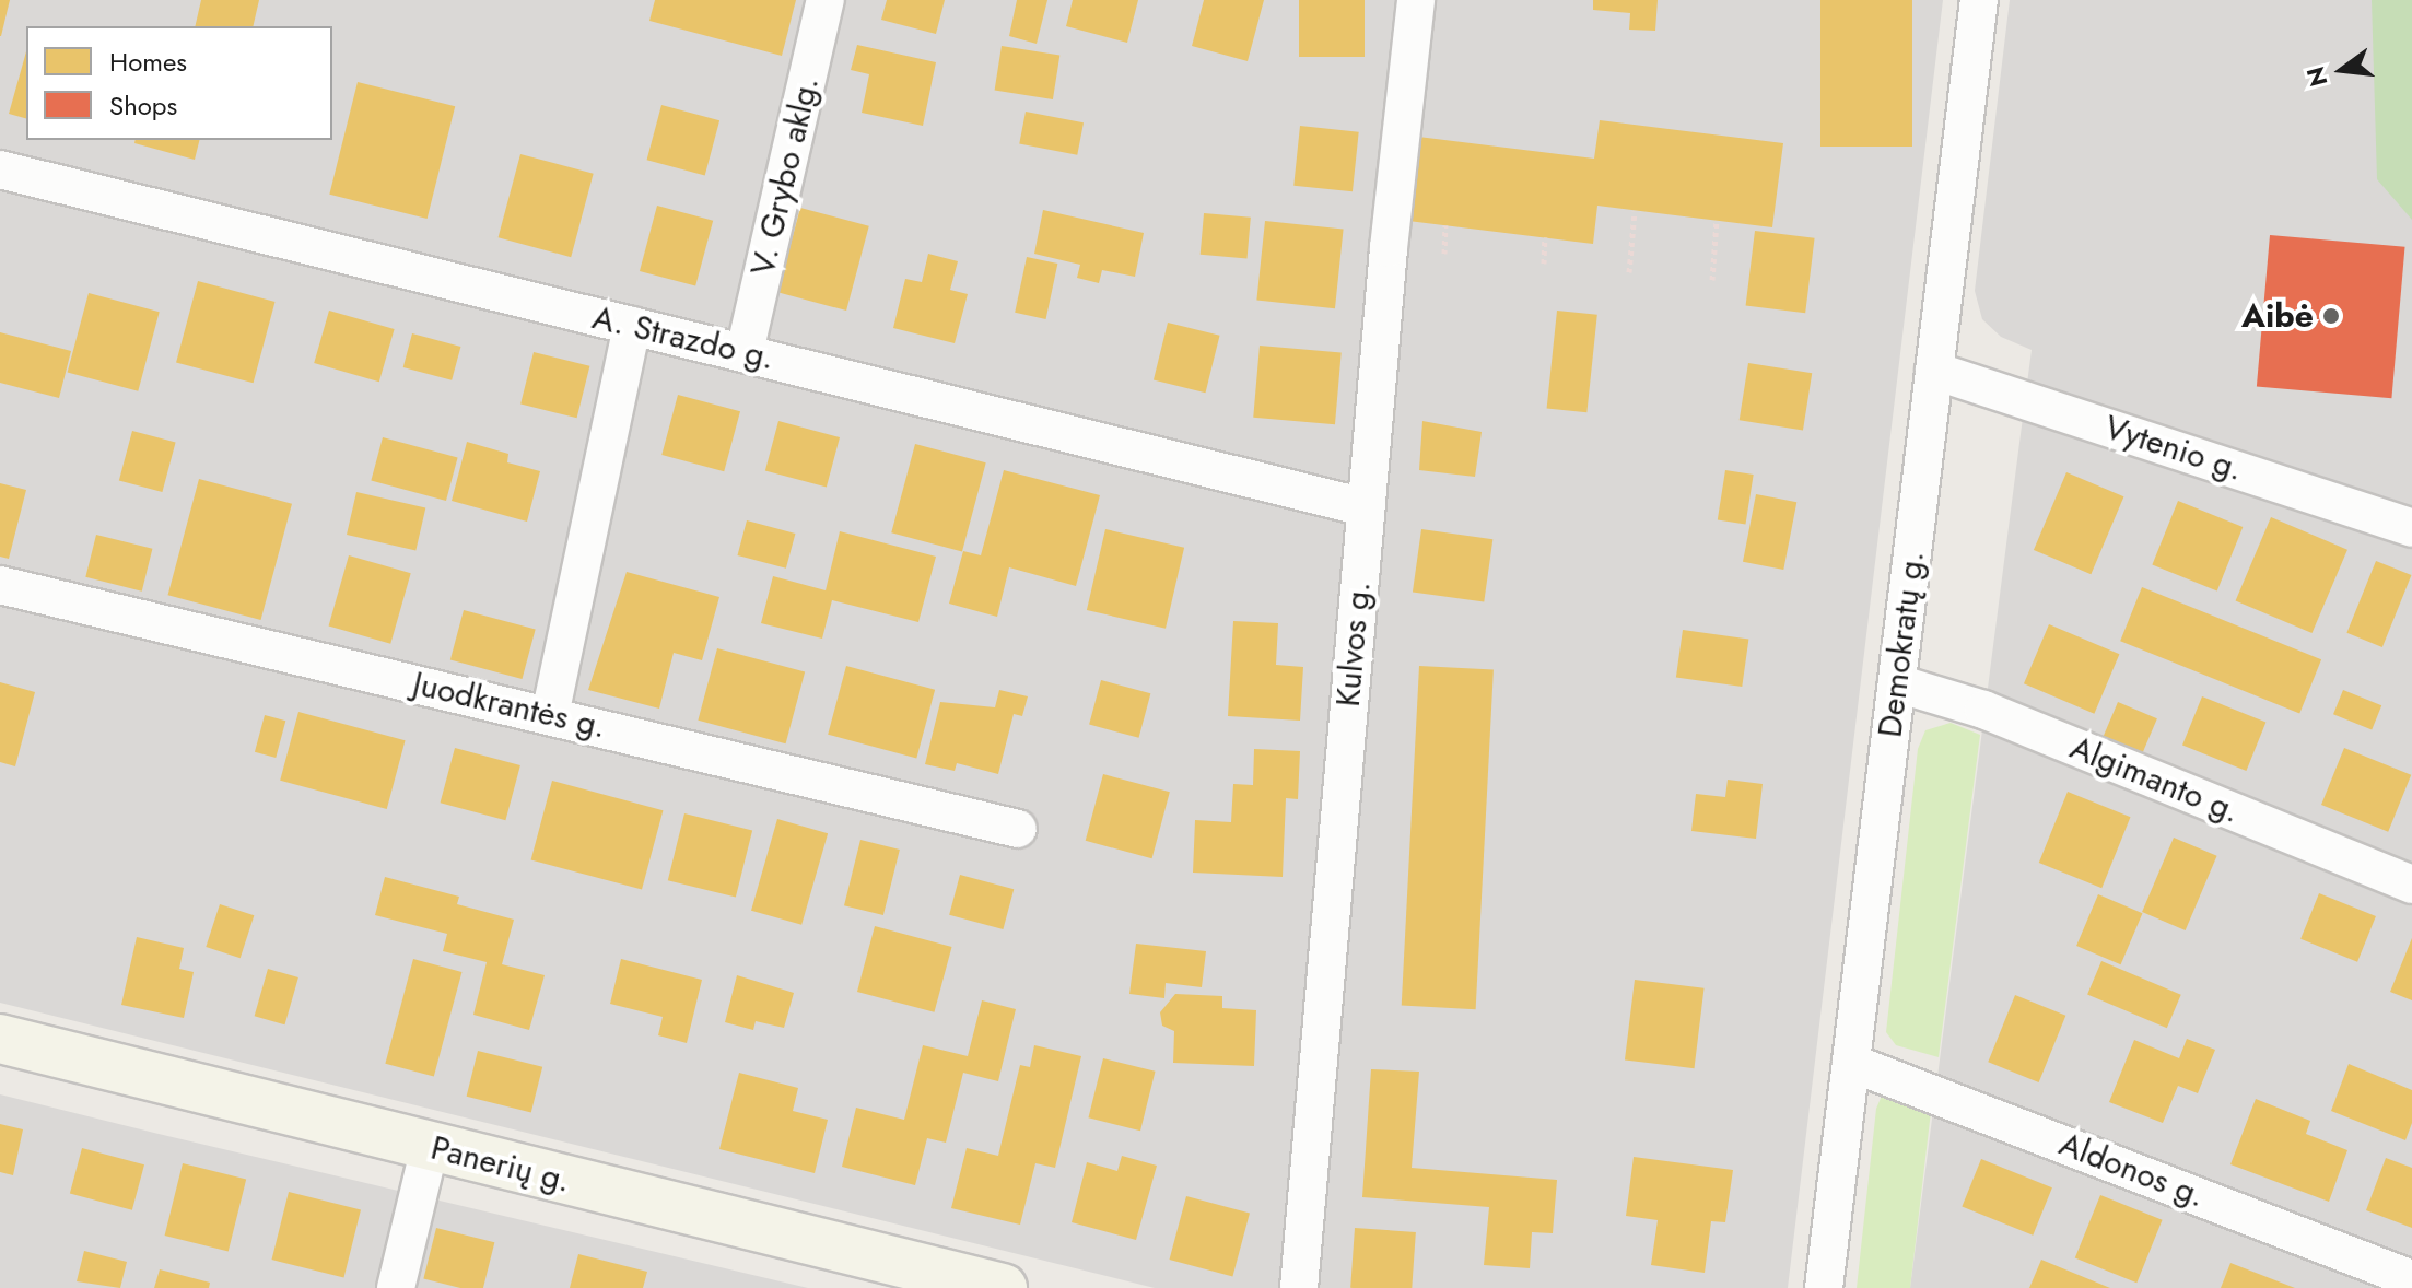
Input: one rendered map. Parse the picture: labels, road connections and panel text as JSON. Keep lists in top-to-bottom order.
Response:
{
  "streets": {
    "main road": ["Panerių g."],
    "street": [
      "V. Grybo aklg.",
      "A. Strazdo g.",
      "Vytenio g.",
      "Kulvos g.",
      "Demokratų g.",
      "Juodkrantės g.",
      "Algimanto g.",
      "Aldonos g."
    ]
  },
  "crossings": [
    ["V. Grybo aklg.", "A. Strazdo g."],
    ["A. Strazdo g.", "Kulvos g."],
    ["Vytenio g.", "Demokratų g."],
    ["Demokratų g.", "Algimanto g."],
    ["Demokratų g.", "Aldonos g."]
  ],
  "places": ["Aibė"],
  "legend": ["Homes", "Shops"],
  "north": "left"
}
